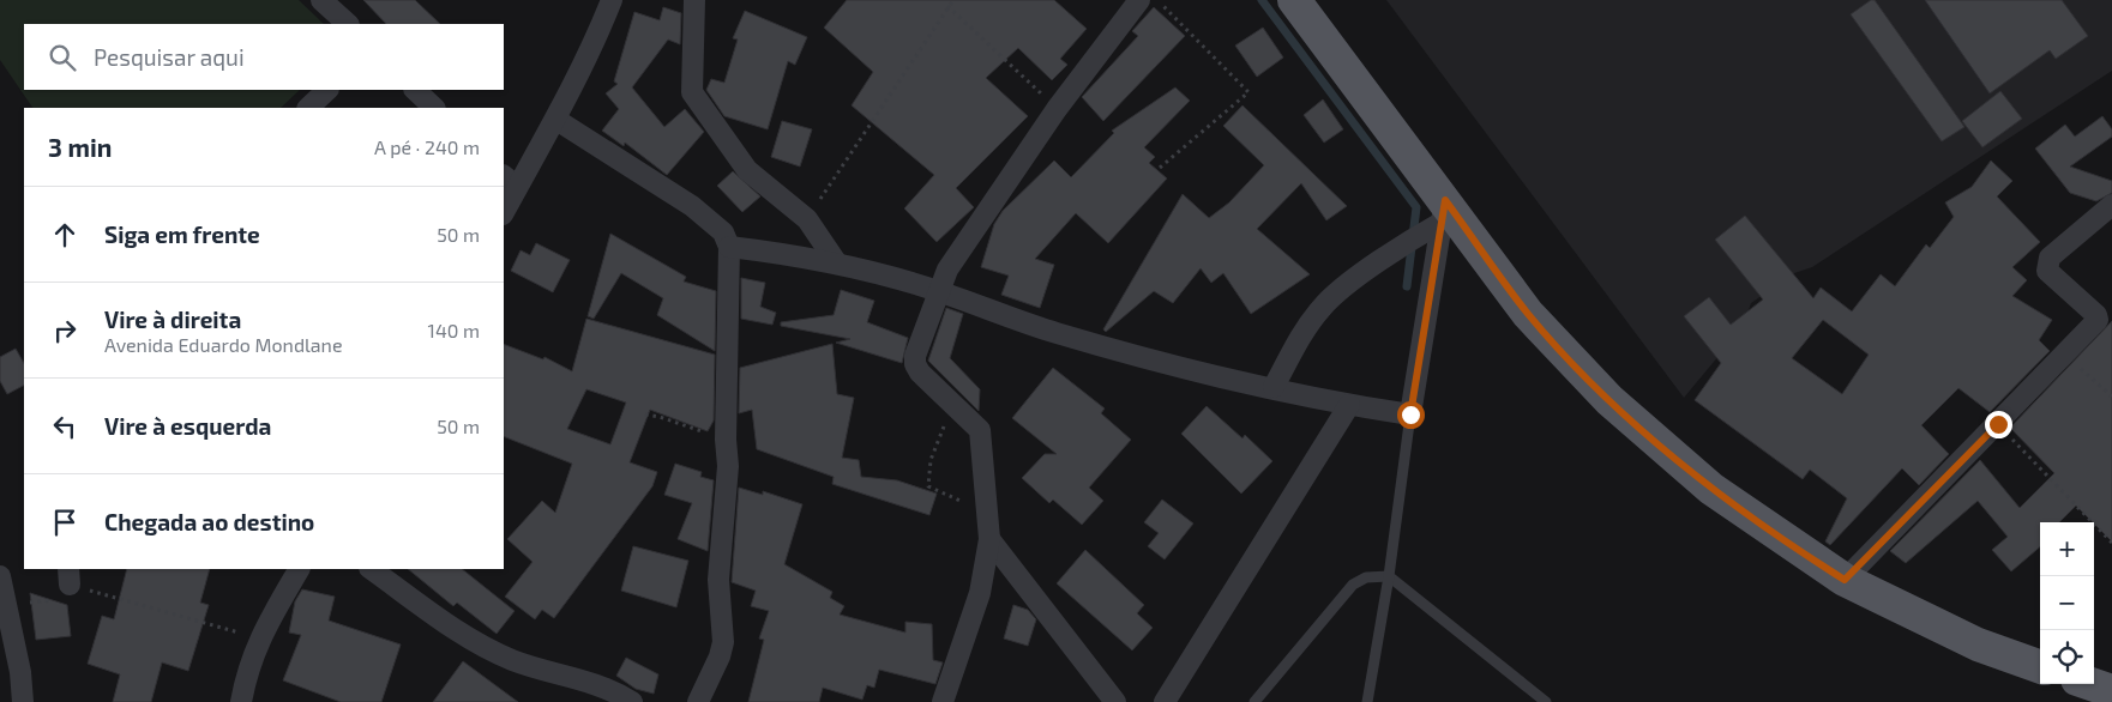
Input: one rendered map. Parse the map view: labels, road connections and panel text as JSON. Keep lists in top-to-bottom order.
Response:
{
  "page": {
    "search": "Pesquisar aqui",
    "heading": ["3 min", "A pé · 240 m"],
    "list": [
      ["Siga em frente", "50 m"],
      ["Vire à direita", "Avenida Eduardo Mondlane", "140 m"],
      ["Vire à esquerda", "50 m"],
      "Chegada ao destino"
    ],
    "map_buttons": ["+", "−"]
  }
}
